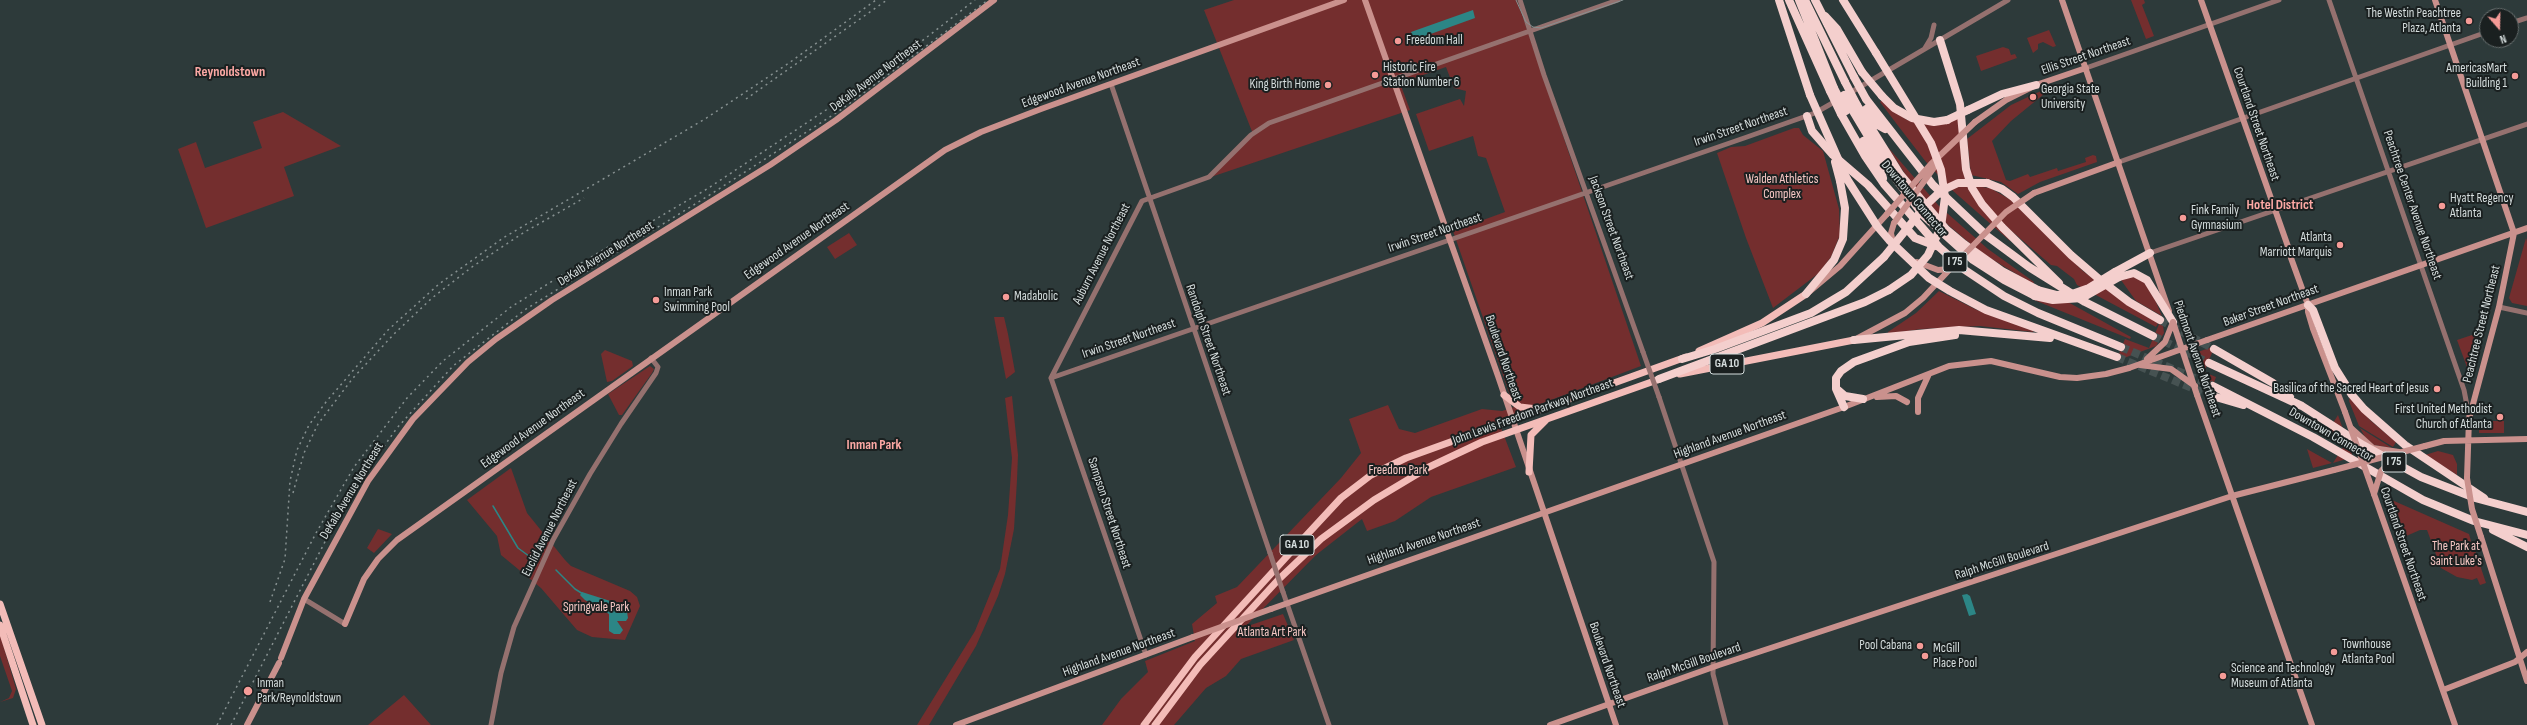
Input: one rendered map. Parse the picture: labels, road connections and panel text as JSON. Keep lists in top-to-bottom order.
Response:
{
  "streets": {
    "highway": [
      "Downtown Connector",
      "I 75",
      "GA 10",
      "John Lewis Freedom Parkway Northeast"
    ],
    "main road": [
      "Ellis Street Northeast",
      "DeKalb Avenue Northeast",
      "Edgewood Avenue Northeast",
      "Courtland Street Northeast",
      "Baker Street Northeast",
      "Peachtree Street Northeast",
      "Boulevard Northeast",
      "Piedmont Avenue Northeast",
      "Highland Avenue Northeast",
      "Ralph McGill Boulevard"
    ],
    "street": [
      "Irwin Street Northeast",
      "Peachtree Center Avenue Northeast",
      "Jackson Street Northeast",
      "Auburn Avenue Northeast",
      "Randolph Street Northeast",
      "Sampson Street Northeast",
      "Euclid Avenue Northeast"
    ]
  },
  "crossings": [
    ["Ellis Street Northeast", "Courtland Street Northeast"],
    ["Ellis Street Northeast", "Piedmont Avenue Northeast"],
    ["Ellis Street Northeast", "John Lewis Freedom Parkway Northeast"],
    ["Edgewood Avenue Northeast", "Randolph Street Northeast"],
    ["Edgewood Avenue Northeast", "Euclid Avenue Northeast"],
    ["Courtland Street Northeast", "Baker Street Northeast"],
    ["Courtland Street Northeast", "Ralph McGill Boulevard"],
    ["Irwin Street Northeast", "Jackson Street Northeast"],
    ["Irwin Street Northeast", "Auburn Avenue Northeast"],
    ["Irwin Street Northeast", "Randolph Street Northeast"],
    ["Irwin Street Northeast", "Boulevard Northeast"],
    ["Irwin Street Northeast", "Sampson Street Northeast"],
    ["Peachtree Center Avenue Northeast", "Baker Street Northeast"],
    ["Peachtree Center Avenue Northeast", "Peachtree Street Northeast"],
    ["Jackson Street Northeast", "Auburn Avenue Northeast"],
    ["Jackson Street Northeast", "Highland Avenue Northeast"],
    ["Jackson Street Northeast", "Ralph McGill Boulevard"],
    ["Auburn Avenue Northeast", "Randolph Street Northeast"],
    ["Auburn Avenue Northeast", "Boulevard Northeast"],
    ["Auburn Avenue Northeast", "Sampson Street Northeast"],
    ["Baker Street Northeast", "Peachtree Street Northeast"],
    ["Baker Street Northeast", "Piedmont Avenue Northeast"],
    ["Baker Street Northeast", "Highland Avenue Northeast"],
    ["Peachtree Street Northeast", "Ralph McGill Boulevard"],
    ["Randolph Street Northeast", "Highland Avenue Northeast"],
    ["Boulevard Northeast", "John Lewis Freedom Parkway Northeast"],
    ["Boulevard Northeast", "Highland Avenue Northeast"],
    ["Boulevard Northeast", "Ralph McGill Boulevard"],
    ["Piedmont Avenue Northeast", "Ralph McGill Boulevard"],
    ["Highland Avenue Northeast", "Sampson Street Northeast"]
  ],
  "districts": ["Reynoldstown", "Hotel District", "Inman Park"],
  "parks": [
    "Walden Athletics Complex",
    "Freedom Park",
    "The Park at Saint Luke's",
    "Springvale Park",
    "Atlanta Art Park"
  ],
  "places": [
    "The Westin Peachtree Plaza, Atlanta",
    "Freedom Hall",
    "Historic Fire Station Number 6",
    "AmericasMart Building 1",
    "King Birth Home",
    "Georgia State University",
    "Hyatt Regency Atlanta",
    "Fink Family Gymnasium",
    "Atlanta Marriott Marquis",
    "Madabolic",
    "Inman Park Swimming Pool",
    "Basilica of the Sacred Heart of Jesus",
    "First United Methodist Church of Atlanta",
    "Pool Cabana",
    "Townhouse Atlanta Pool",
    "McGill Place Pool",
    "Science and Technology Museum of Atlanta",
    "Inman Park/Reynoldstown"
  ],
  "north": "bottom"
}
